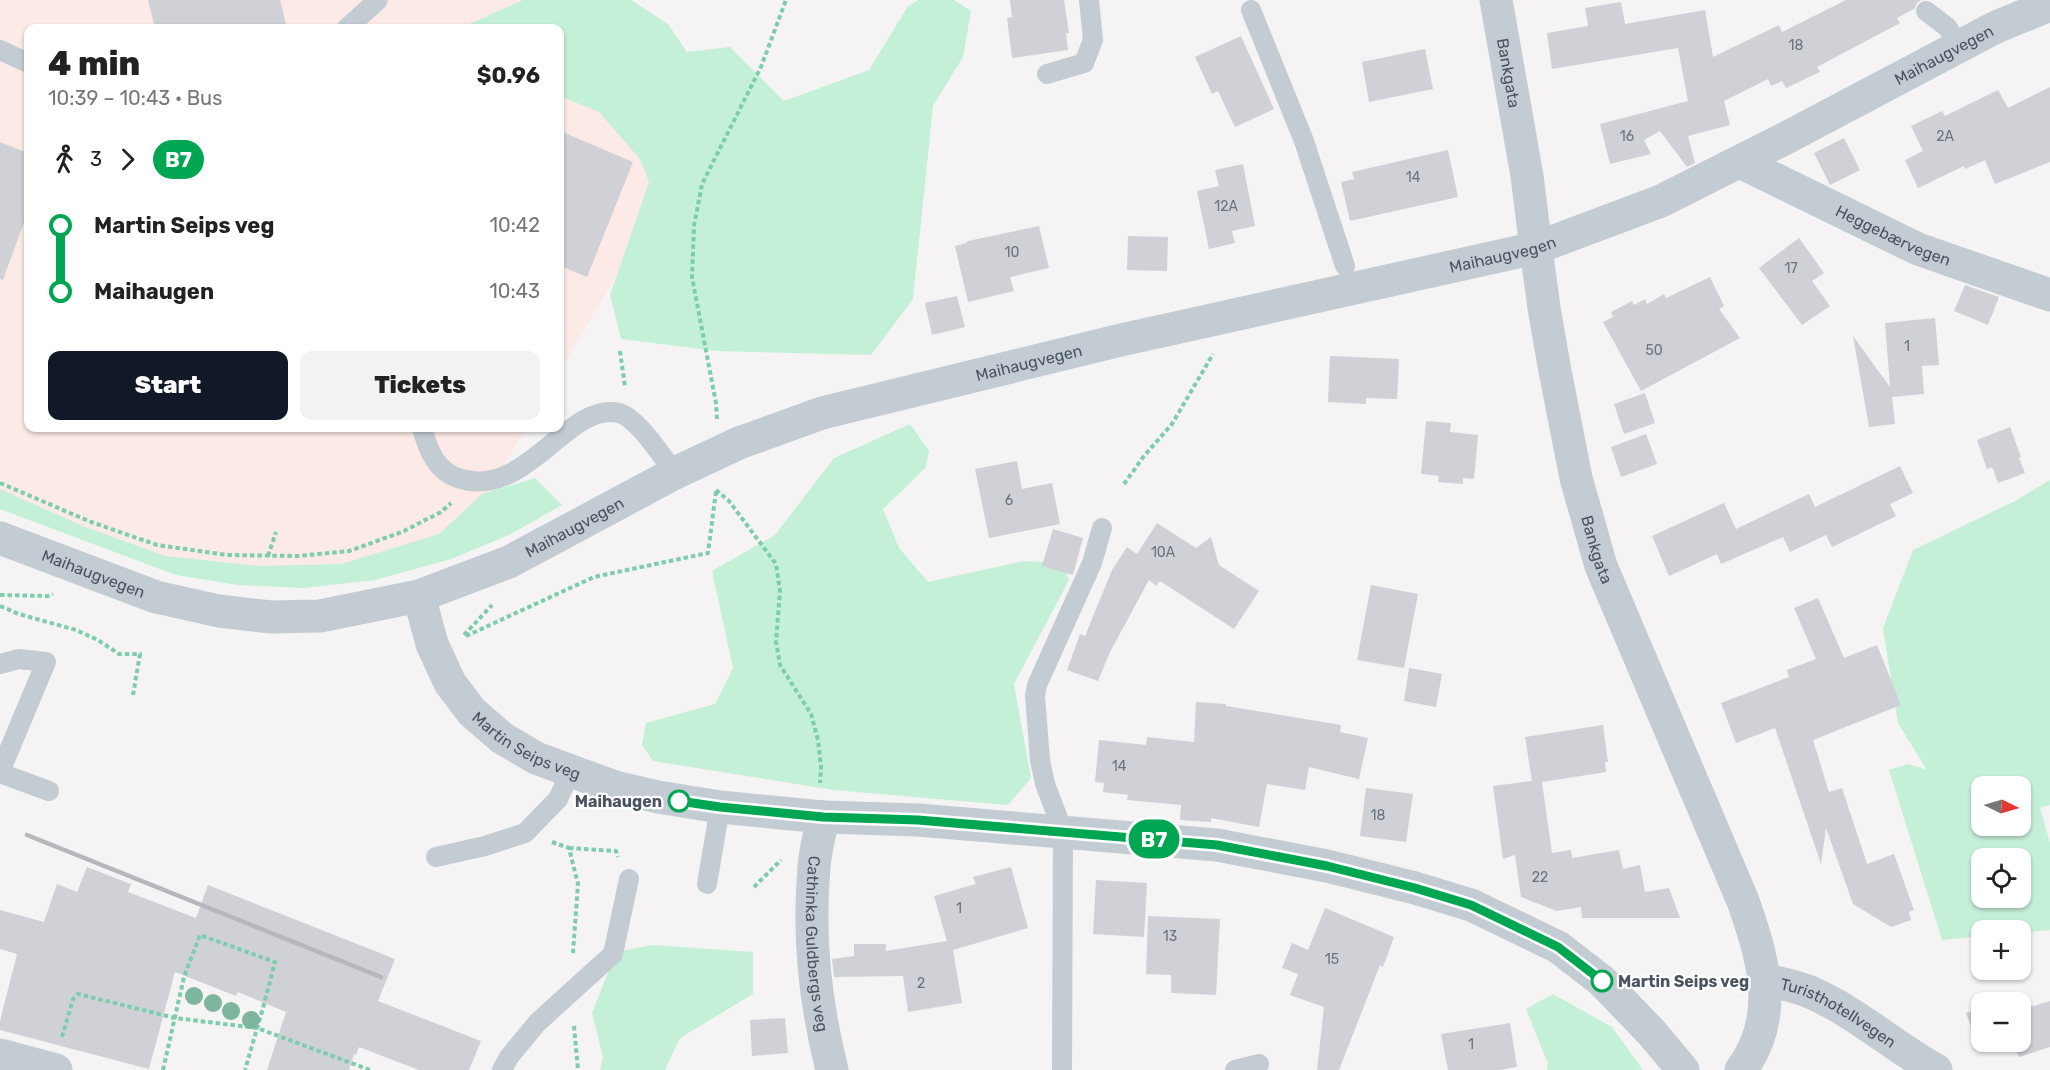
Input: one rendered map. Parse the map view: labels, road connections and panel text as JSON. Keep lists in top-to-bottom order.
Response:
{
  "streets": {
    "street": [
      "Maihaugvegen",
      "Bankgata",
      "Heggebærvegen",
      "Martin Seips veg",
      "Cathinka Guldbergs veg",
      "Turisthotellvegen"
    ]
  },
  "crossings": [
    ["Maihaugvegen", "Bankgata"],
    ["Maihaugvegen", "Heggebærvegen"],
    ["Maihaugvegen", "Martin Seips veg"],
    ["Bankgata", "Turisthotellvegen"],
    ["Martin Seips veg", "Cathinka Guldbergs veg"]
  ],
  "places": ["Maihaugen", "Martin Seips veg"],
  "lines": ["bus line B7"],
  "house_numbers": [
    "18",
    "16",
    "2A",
    "14",
    "12A",
    "10",
    "17",
    "1",
    "50",
    "6",
    "10A",
    "14",
    "18",
    "22",
    "1",
    "13",
    "15",
    "2",
    "1"
  ],
  "north": "right",
  "page": {
    "on_map": "B7",
    "heading": ["4 min", "10:39 – 10:43 · Bus", "$0.96"],
    "legs": ["3", "B7"],
    "list": [
      {
        "name": "Martin Seips veg",
        "value": "10:42"
      },
      {
        "name": "Maihaugen",
        "value": "10:43"
      }
    ],
    "buttons": ["Start", "Tickets"],
    "map_buttons": ["+", "−"]
  }
}
